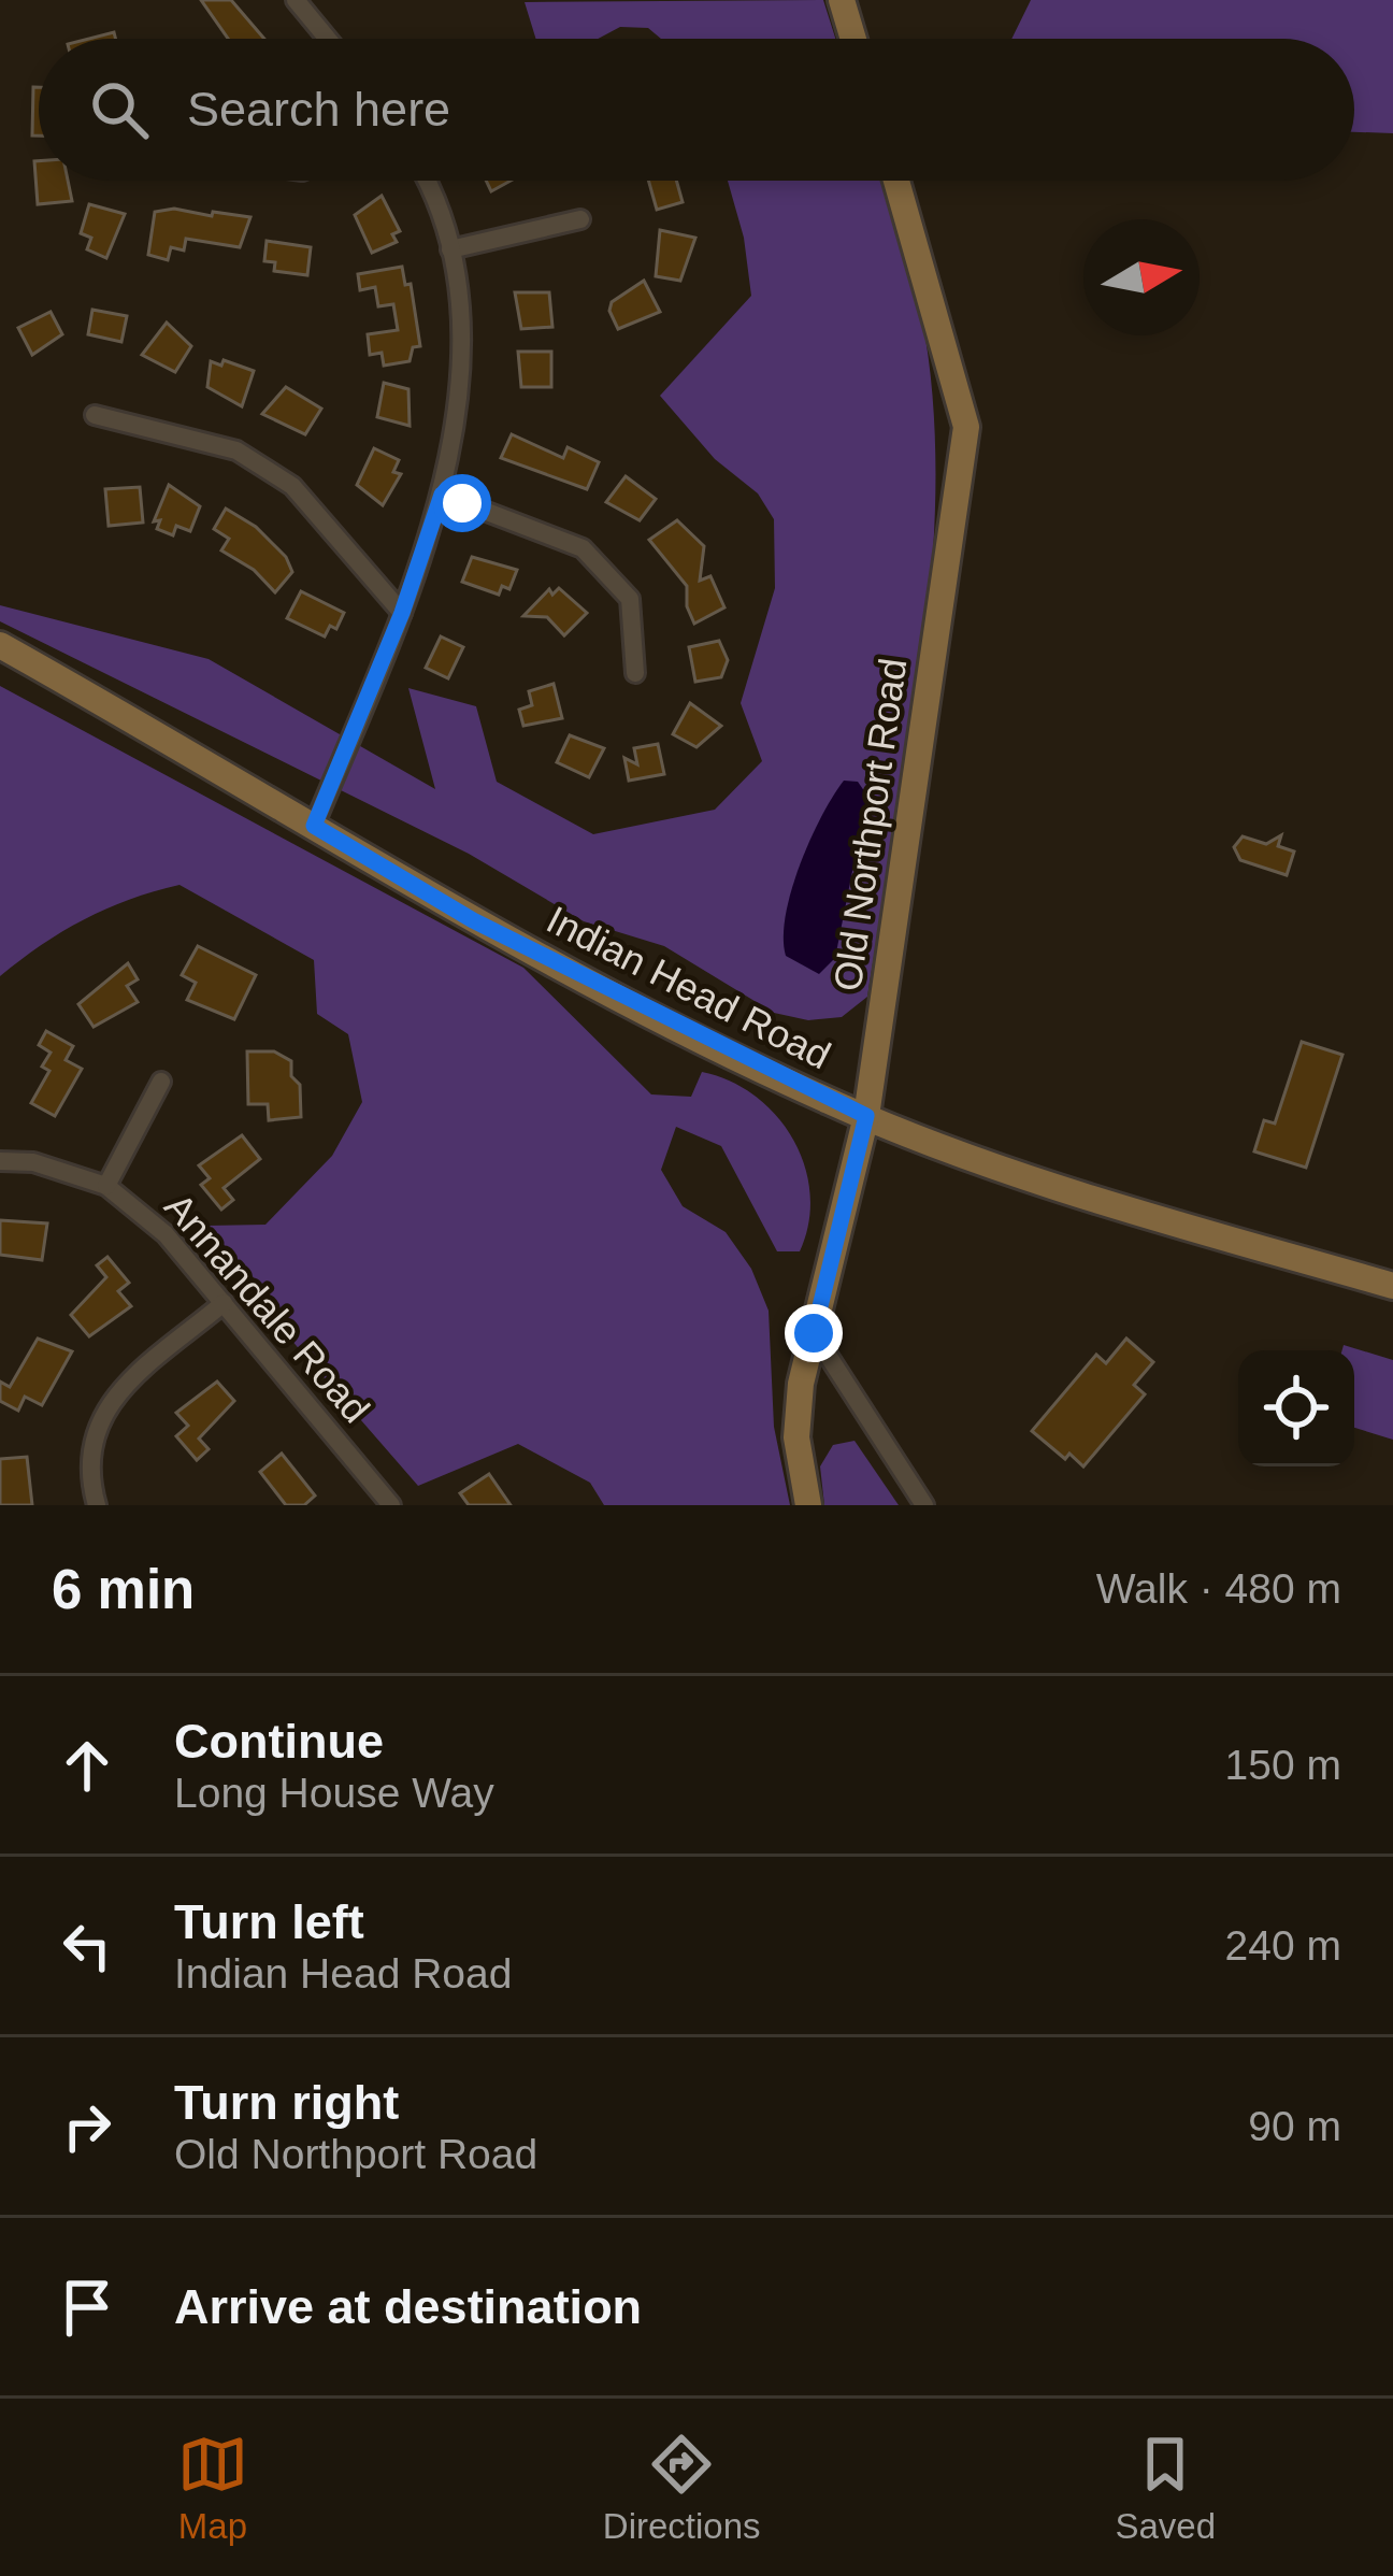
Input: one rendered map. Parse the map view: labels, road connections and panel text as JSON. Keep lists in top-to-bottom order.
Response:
{
  "streets": {
    "main road": ["Old Northport Road", "Indian Head Road"],
    "street": ["Annandale Road"]
  },
  "crossings": [
    ["Old Northport Road", "Indian Head Road"]
  ],
  "north": "right",
  "page": {
    "search": "Search here",
    "heading": ["6 min", "Walk · 480 m"],
    "list": [
      ["Continue", "Long House Way", "150 m"],
      ["Turn left", "Indian Head Road", "240 m"],
      ["Turn right", "Old Northport Road", "90 m"],
      "Arrive at destination"
    ],
    "nav": ["Map", "Directions", "Saved"]
  }
}
